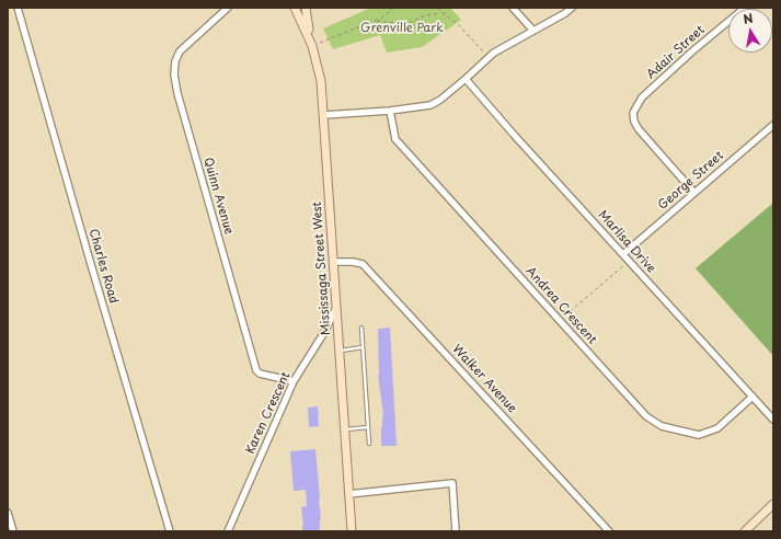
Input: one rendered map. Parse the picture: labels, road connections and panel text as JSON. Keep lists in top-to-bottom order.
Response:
{
  "streets": {
    "street": [
      "Adair Street",
      "George Street",
      "Quinn Avenue",
      "Marlisa Drive",
      "Charles Road",
      "Mississaga Street West",
      "Andrea Crescent",
      "Walker Avenue",
      "Karen Crescent"
    ]
  },
  "crossings": [
    ["Adair Street", "George Street"],
    ["George Street", "Marlisa Drive"],
    ["Quinn Avenue", "Karen Crescent"],
    ["Marlisa Drive", "Andrea Crescent"],
    ["Mississaga Street West", "Walker Avenue"],
    ["Mississaga Street West", "Karen Crescent"]
  ],
  "parks": ["Grenville Park"],
  "north": "top"
}
